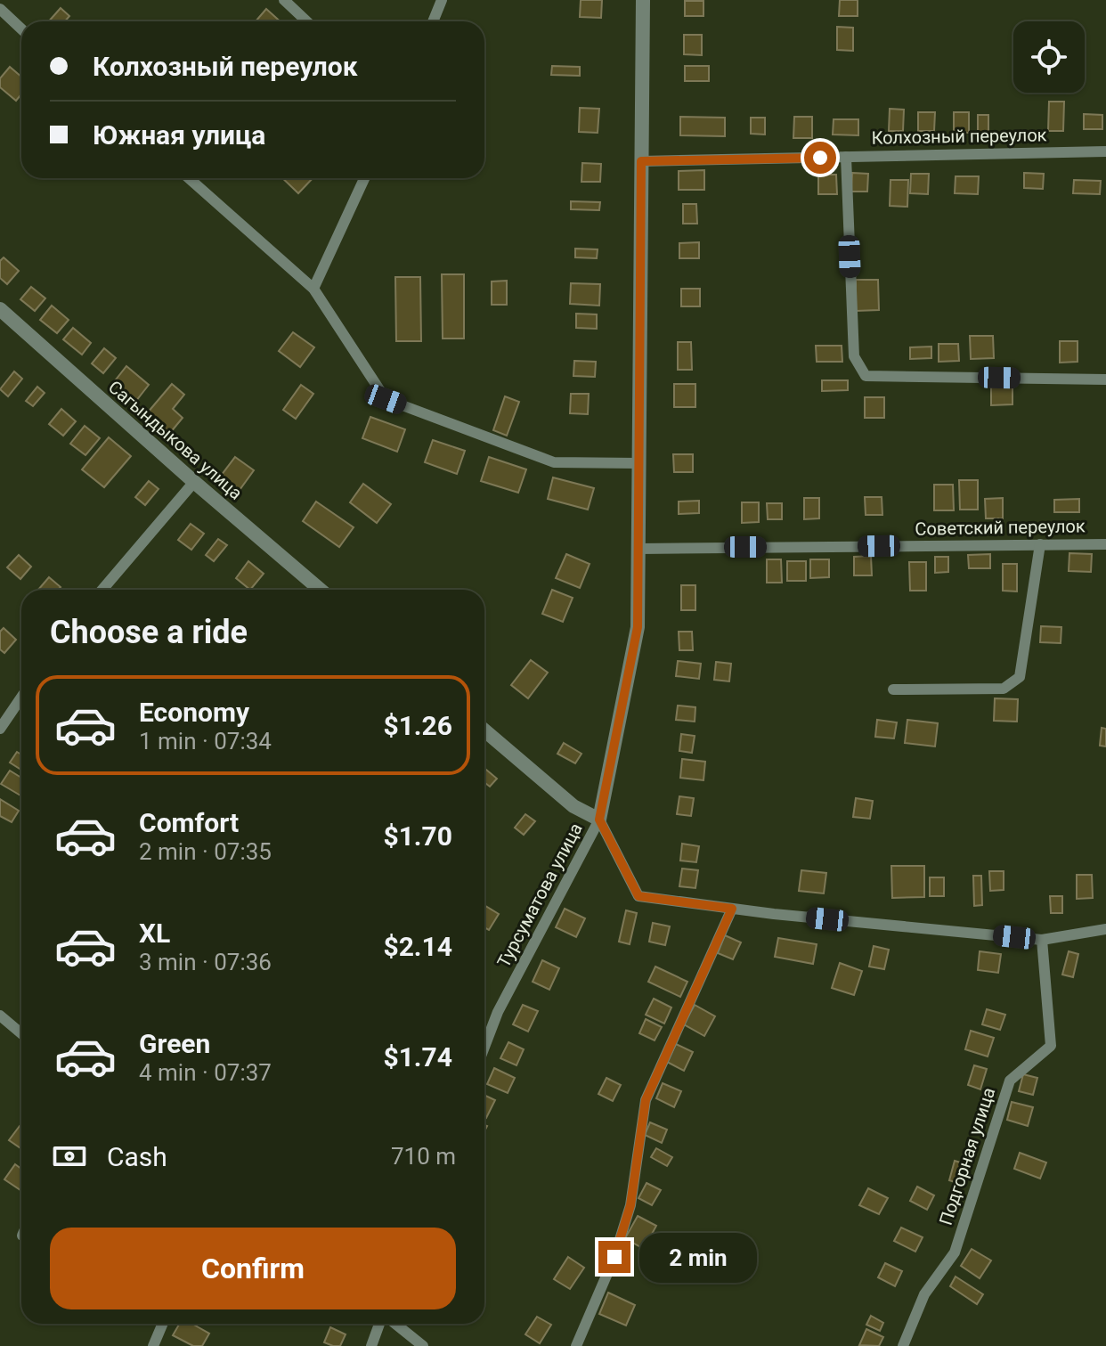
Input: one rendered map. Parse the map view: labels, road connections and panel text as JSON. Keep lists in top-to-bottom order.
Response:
{
  "streets": {
    "street": [
      "Колхозный переулок",
      "Сагындыкова улица",
      "Советский переулок",
      "Турсуматова улица",
      "Подгорная улица"
    ]
  },
  "page": {
    "banner": ["Колхозный переулок", "Южная улица"],
    "heading": "Choose a ride",
    "list": [
      {
        "name": "Economy",
        "note": "1 min · 07:34",
        "value": "$1.26"
      },
      {
        "name": "Comfort",
        "note": "2 min · 07:35",
        "value": "$1.70"
      },
      {
        "name": "XL",
        "note": "3 min · 07:36",
        "value": "$2.14"
      },
      {
        "name": "Green",
        "note": "4 min · 07:37",
        "value": "$1.74"
      }
    ],
    "pay": ["Cash", "710 m"],
    "buttons": "Confirm",
    "bubble": "2 min"
  }
}
